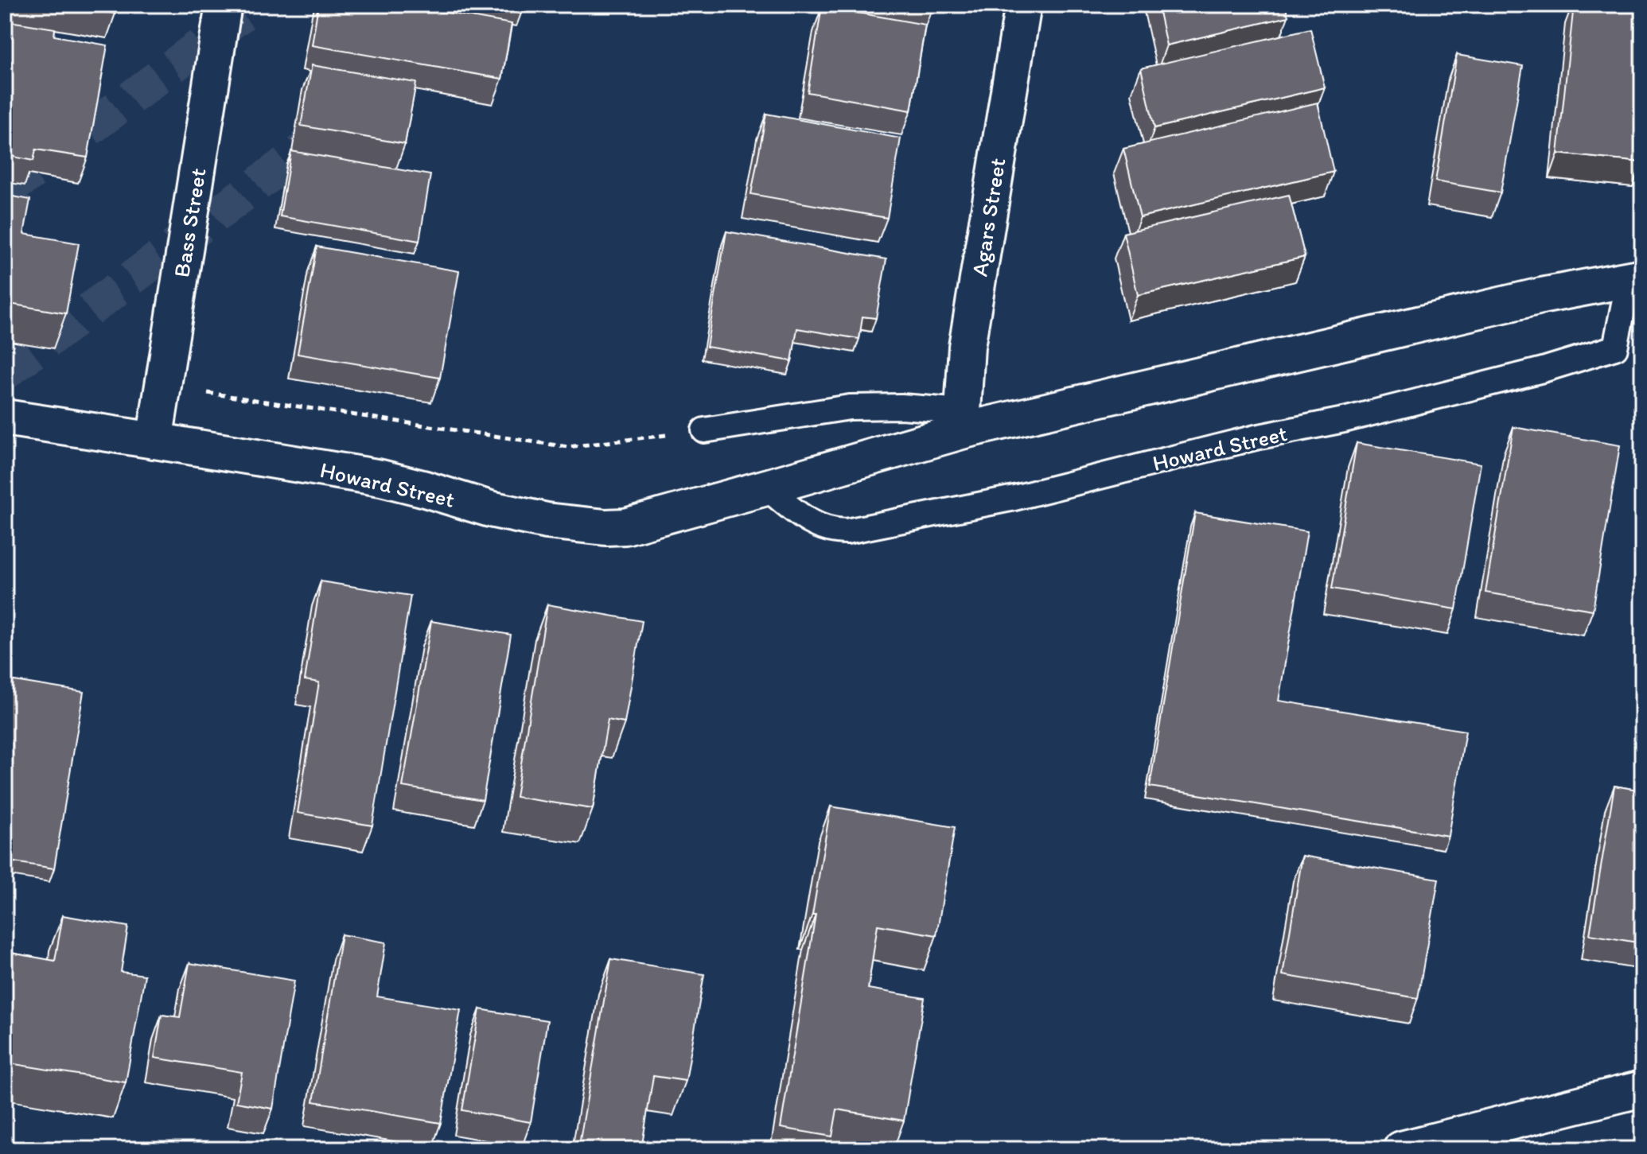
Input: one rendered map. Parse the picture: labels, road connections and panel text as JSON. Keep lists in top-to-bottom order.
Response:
{
  "streets": {
    "street": ["Agars Street", "Bass Street", "Howard Street"]
  },
  "crossings": [
    ["Agars Street", "Howard Street"],
    ["Bass Street", "Howard Street"]
  ]
}
